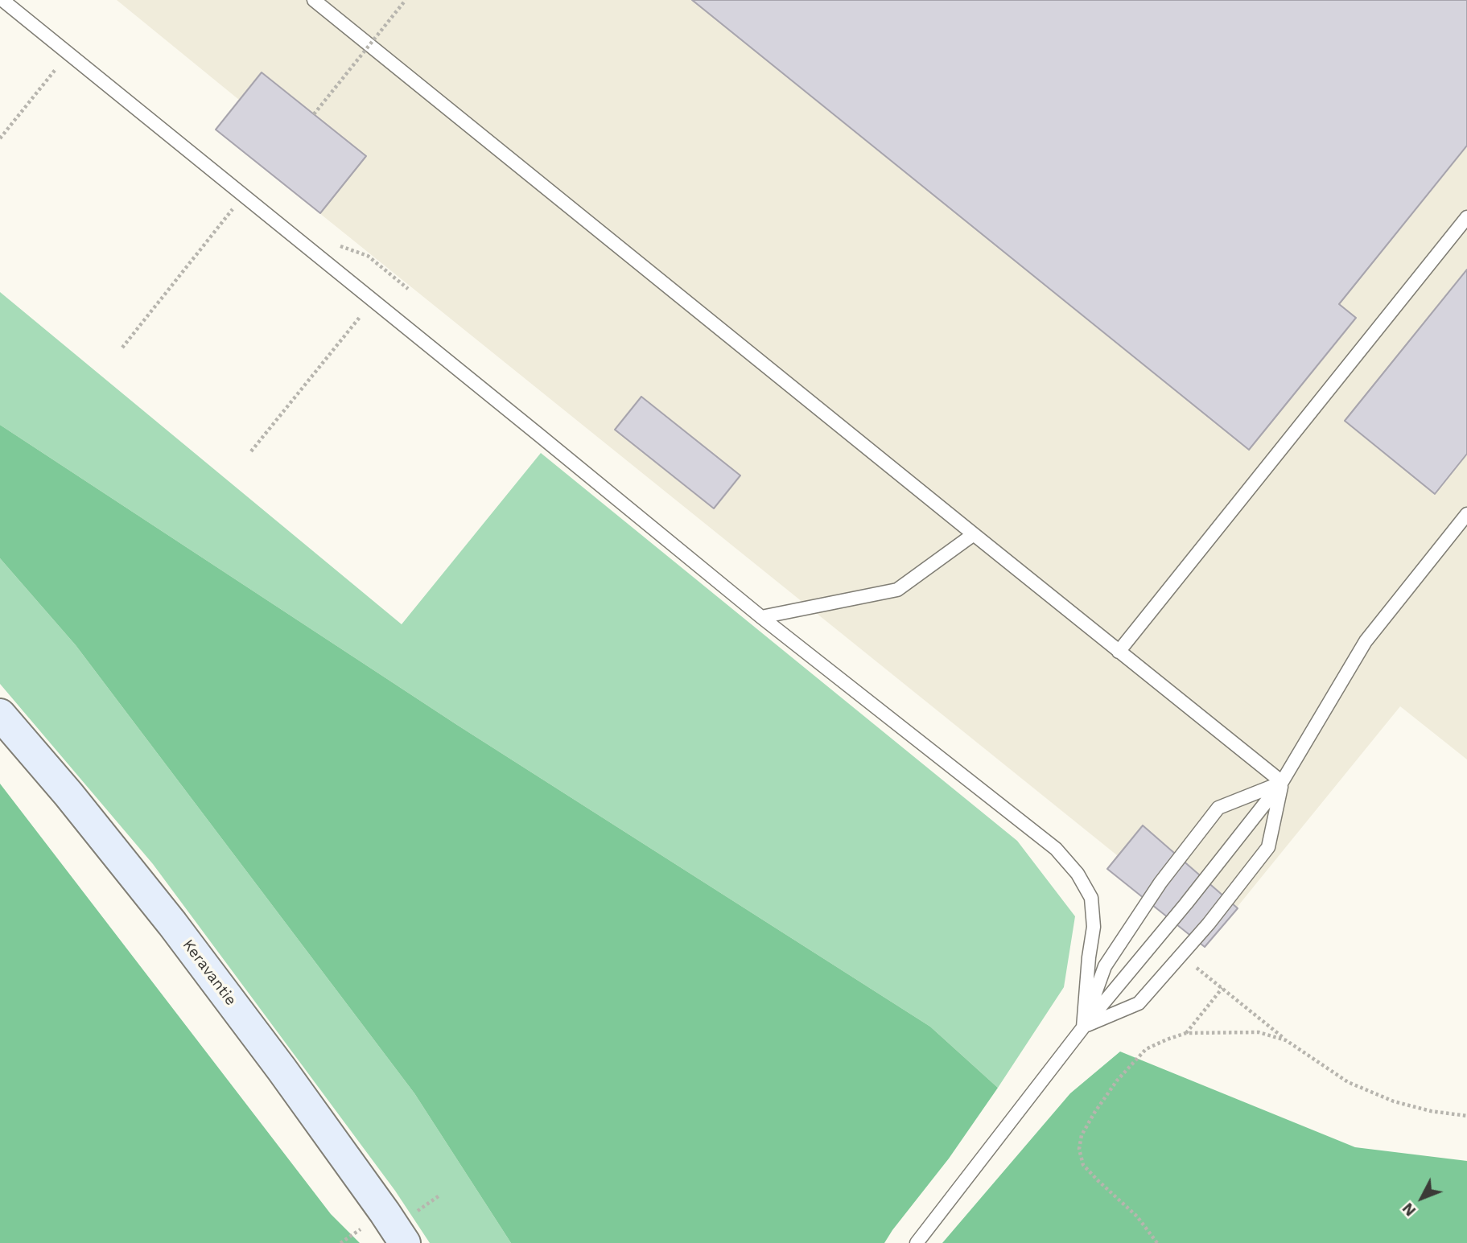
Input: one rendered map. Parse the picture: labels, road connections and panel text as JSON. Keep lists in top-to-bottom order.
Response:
{
  "streets": {
    "main road": ["Keravantie"]
  },
  "north": "bottom left"
}
